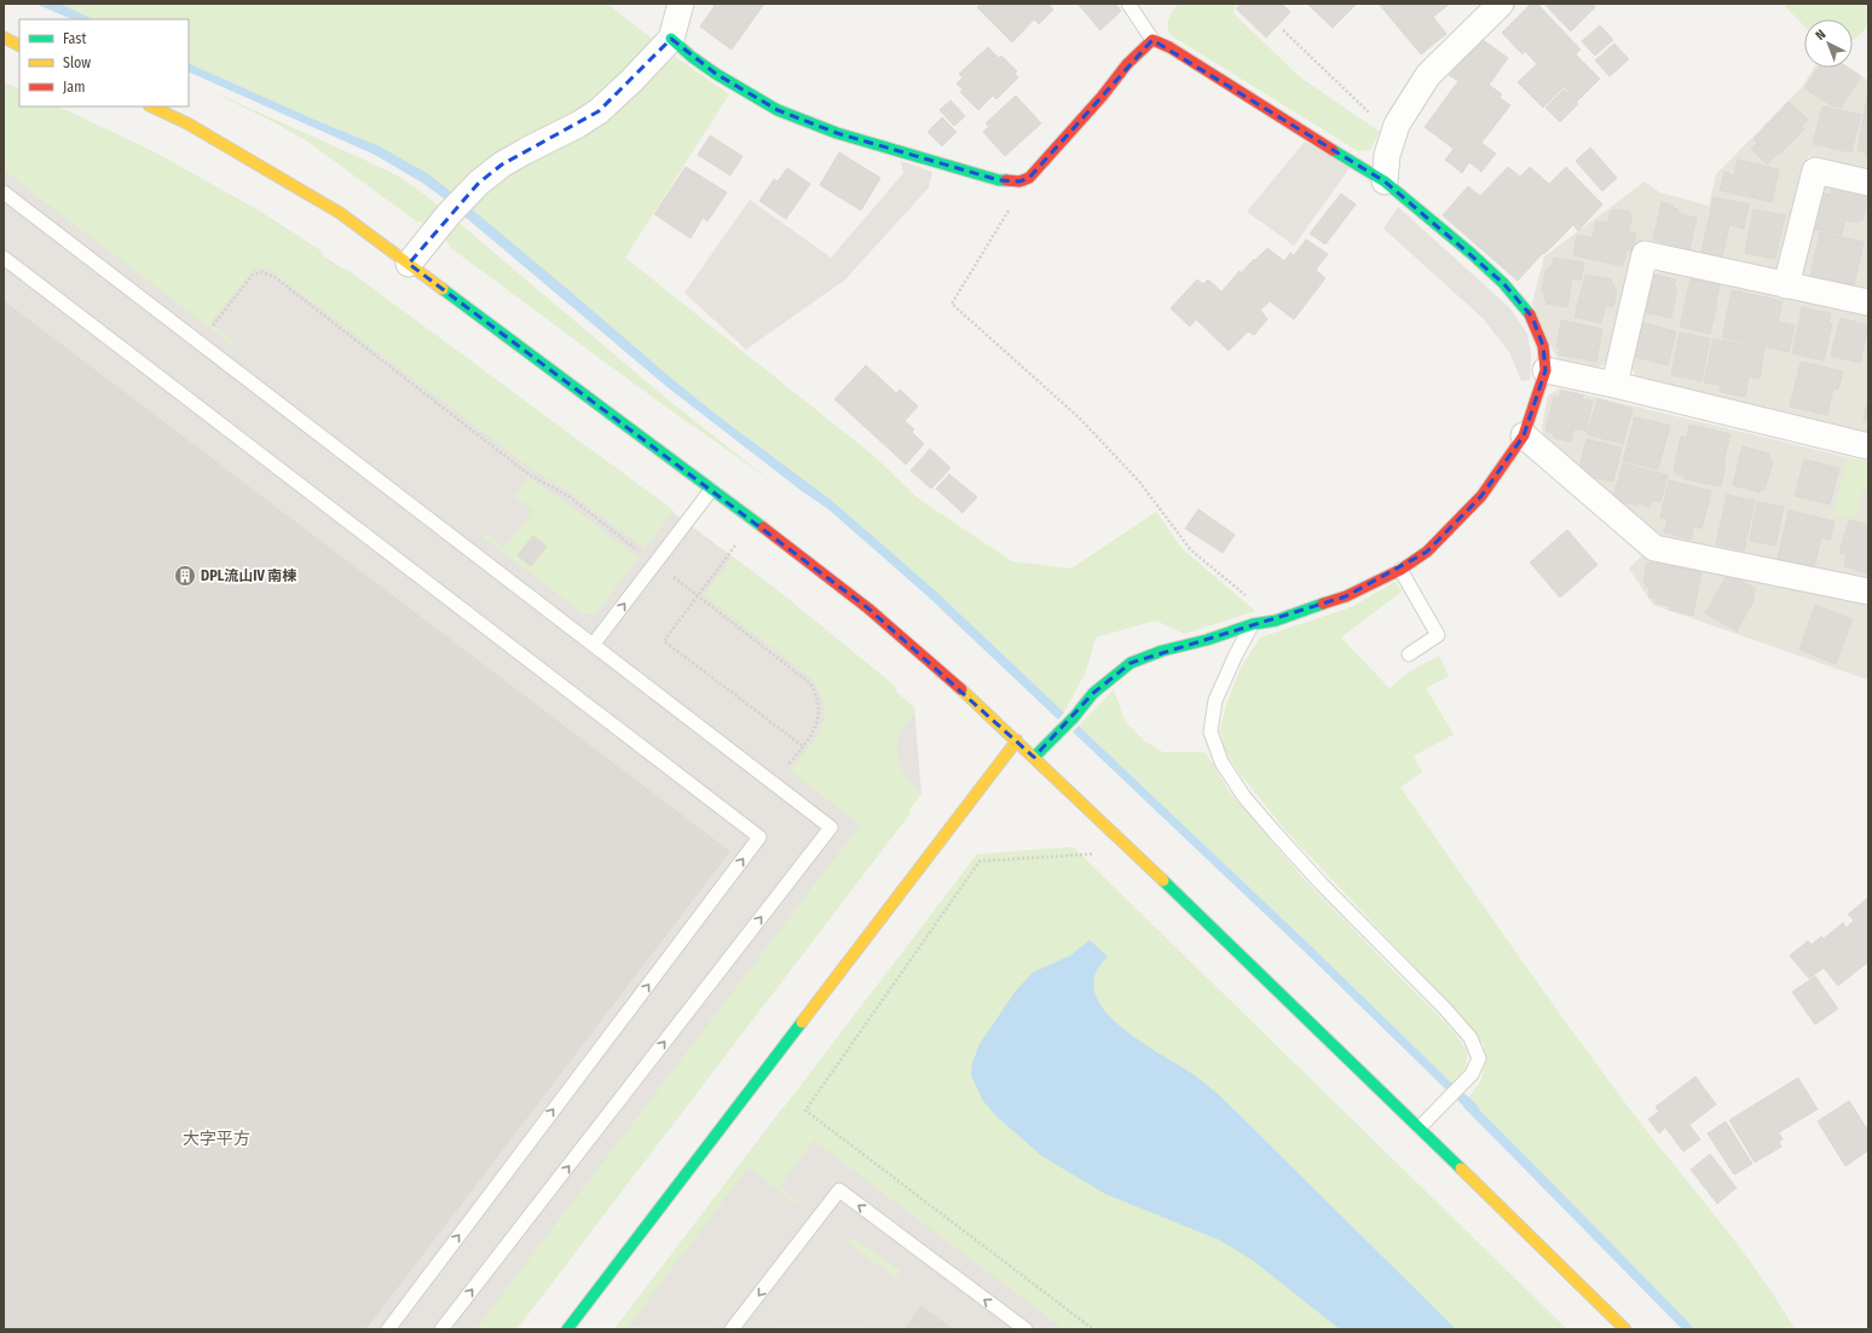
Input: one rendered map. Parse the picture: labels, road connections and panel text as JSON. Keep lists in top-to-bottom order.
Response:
{
  "districts": ["大字平方"],
  "places": {
    "building": ["DPL流山IV 南棟"]
  },
  "legend": ["Fast", "Slow", "Jam"],
  "north": "top left"
}
